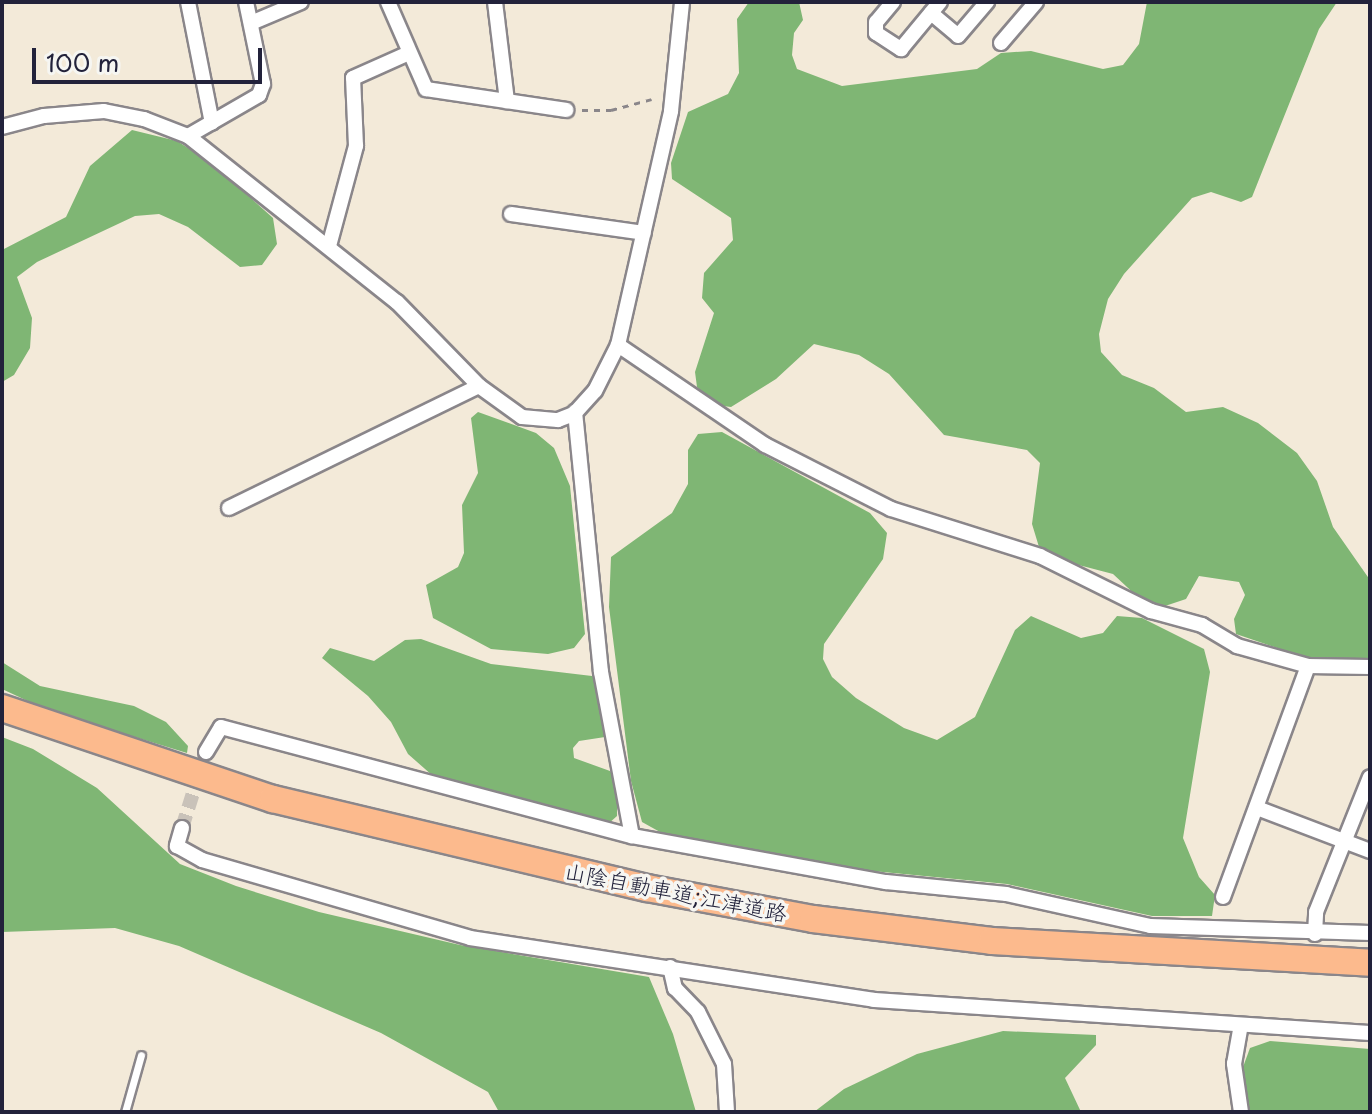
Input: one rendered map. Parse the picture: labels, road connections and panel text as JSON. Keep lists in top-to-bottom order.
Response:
{
  "streets": {
    "highway": ["山陰自動車道;江津道路"]
  },
  "scale_bar": "100 m"
}
